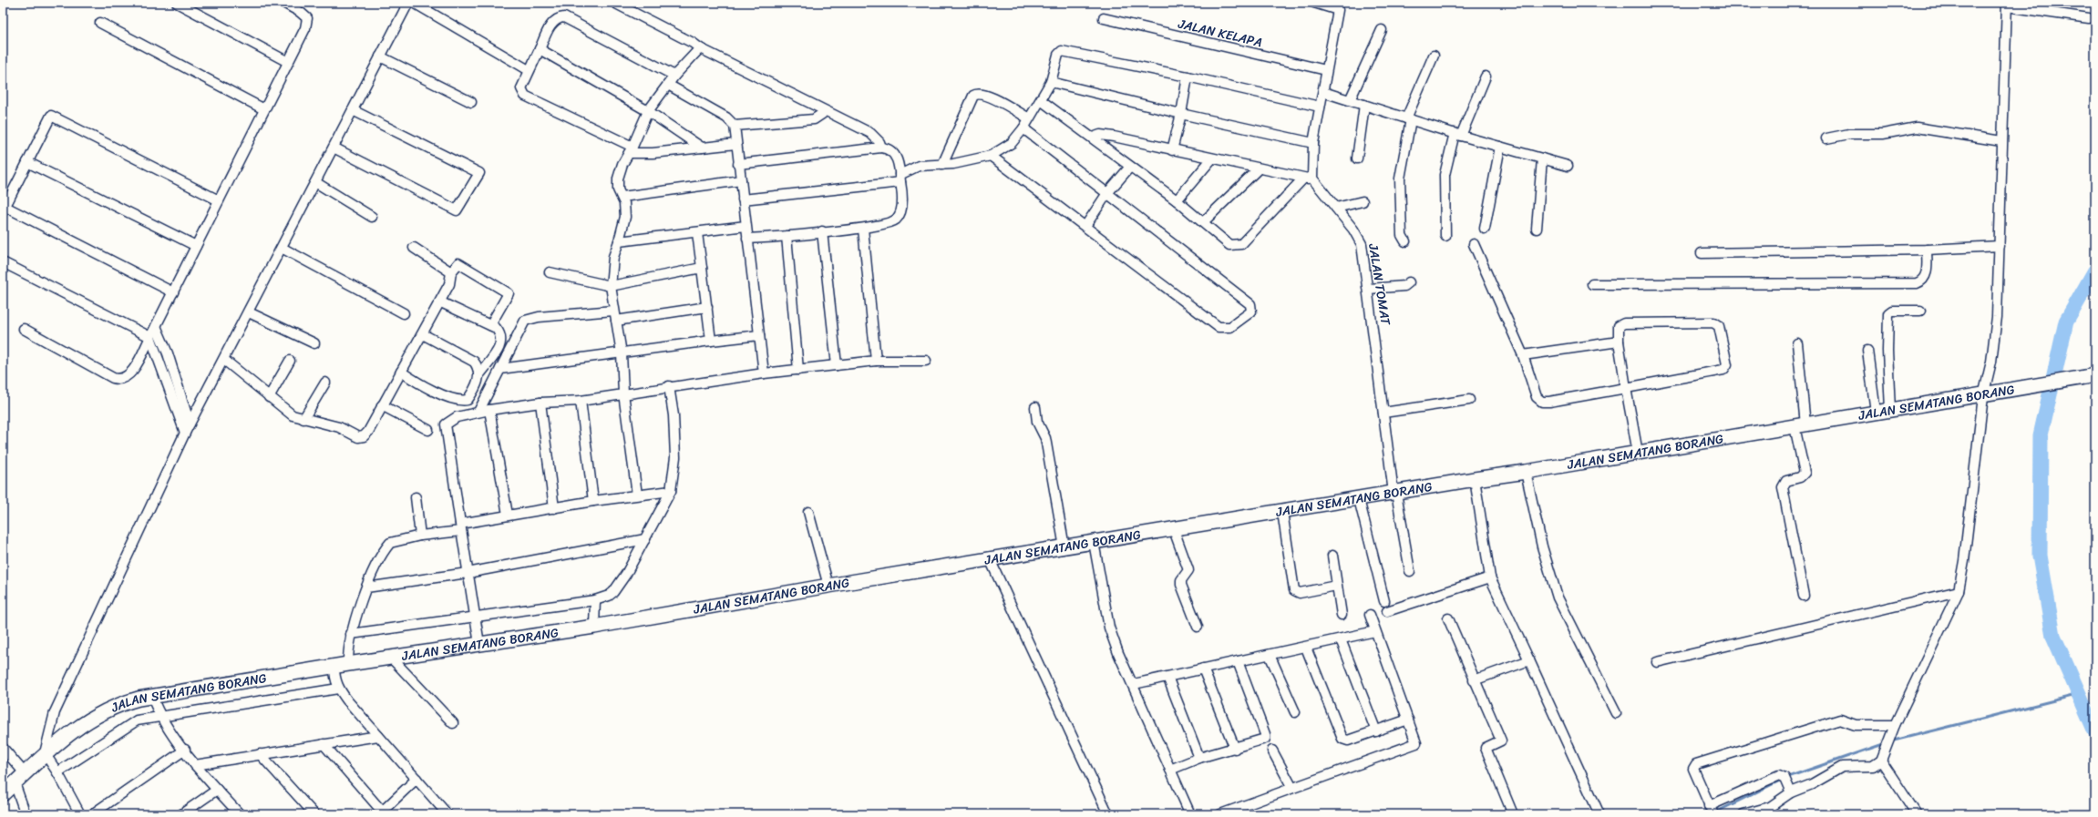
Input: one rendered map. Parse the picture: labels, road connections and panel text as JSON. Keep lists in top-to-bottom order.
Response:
{
  "streets": {
    "street": ["JALAN KELAPA", "JALAN TOMAT", "JALAN SEMATANG BORANG"]
  },
  "crossings": [
    ["JALAN TOMAT", "JALAN SEMATANG BORANG"]
  ]
}
